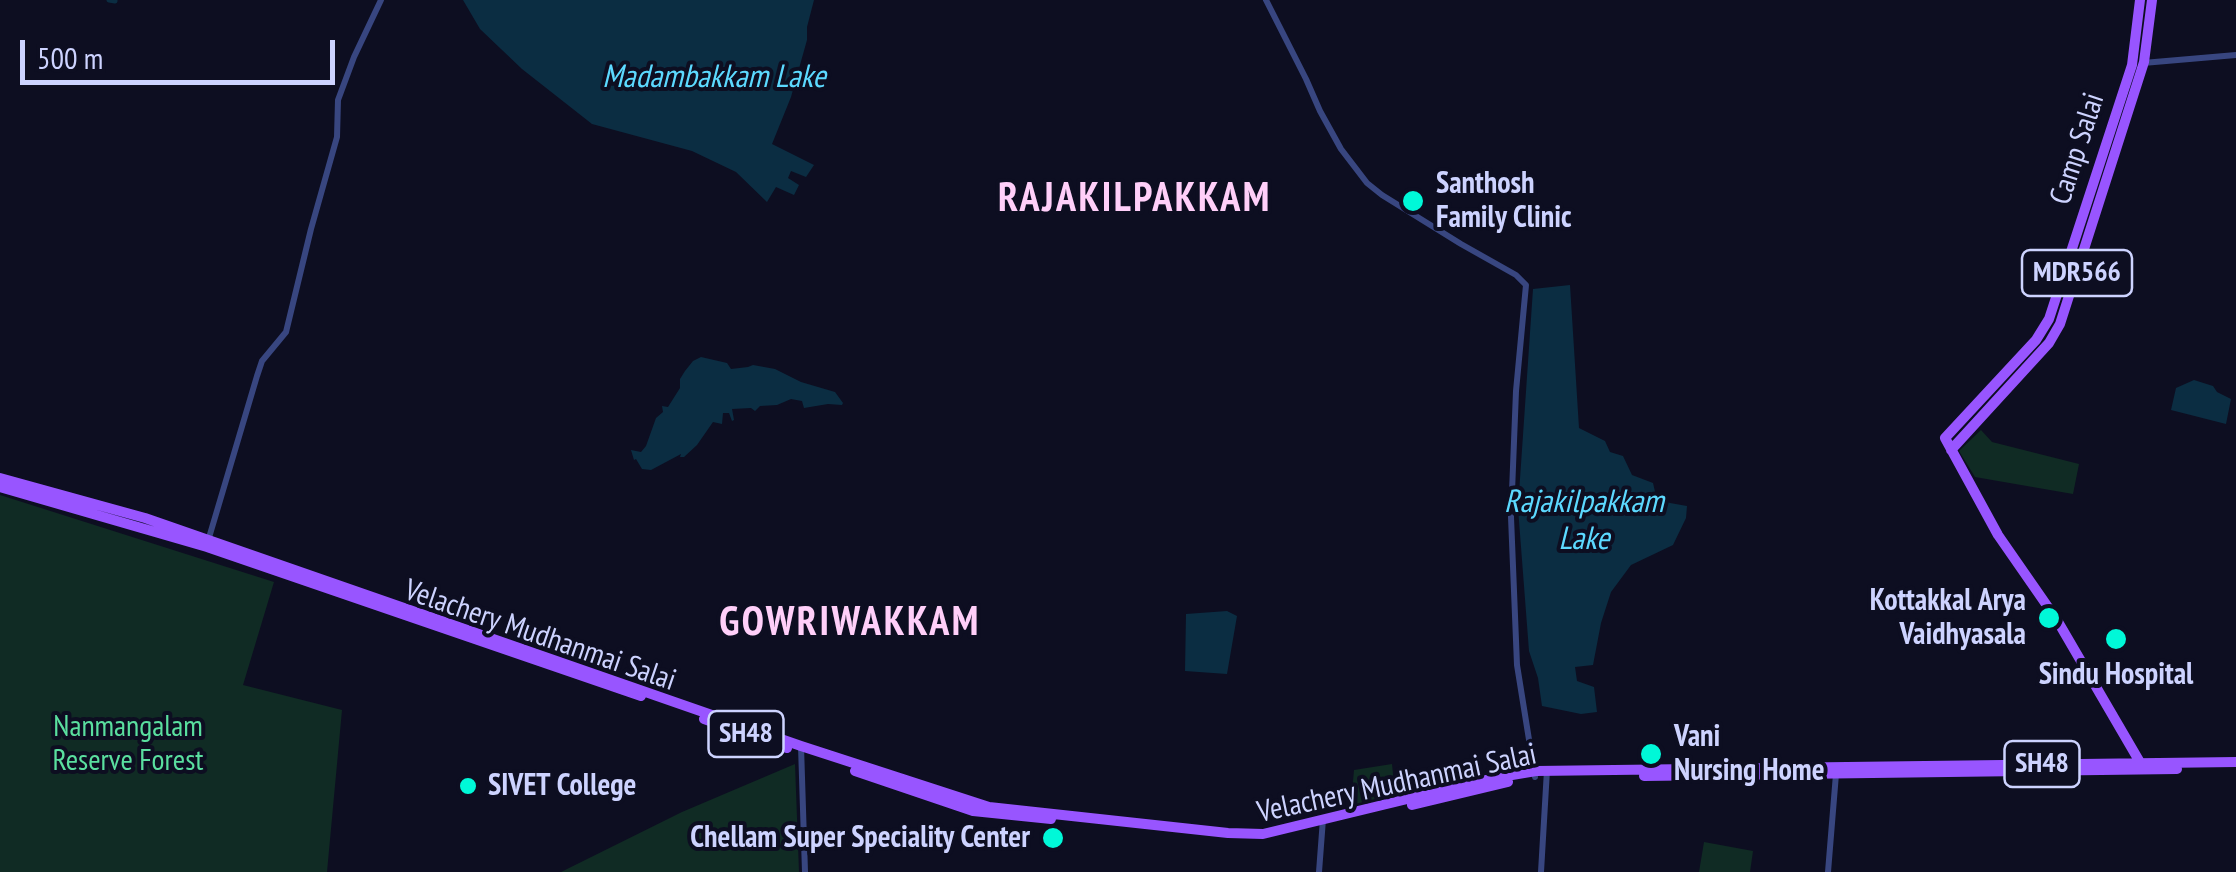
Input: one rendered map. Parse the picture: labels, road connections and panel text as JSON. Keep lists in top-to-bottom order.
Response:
{
  "streets": {
    "main road": [
      "Camp Salai",
      "MDR566",
      "Velachery Mudhanmai Salai",
      "SH48"
    ]
  },
  "crossings": [
    ["Camp Salai", "Velachery Mudhanmai Salai"],
    ["Camp Salai", "SH48"],
    ["Velachery Mudhanmai Salai", "SH48"]
  ],
  "districts": ["RAJAKILPAKKAM", "GOWRIWAKKAM"],
  "water": ["Madambakkam Lake", "Rajakilpakkam Lake"],
  "parks": ["Nanmangalam Reserve Forest"],
  "places": [
    "Santhosh Family Clinic",
    "Kottakkal Arya Vaidhyasala",
    "Sindu Hospital",
    "Vani Nursing Home",
    "SIVET College",
    "Chellam Super Speciality Center"
  ],
  "scale_bar": "500 m"
}
